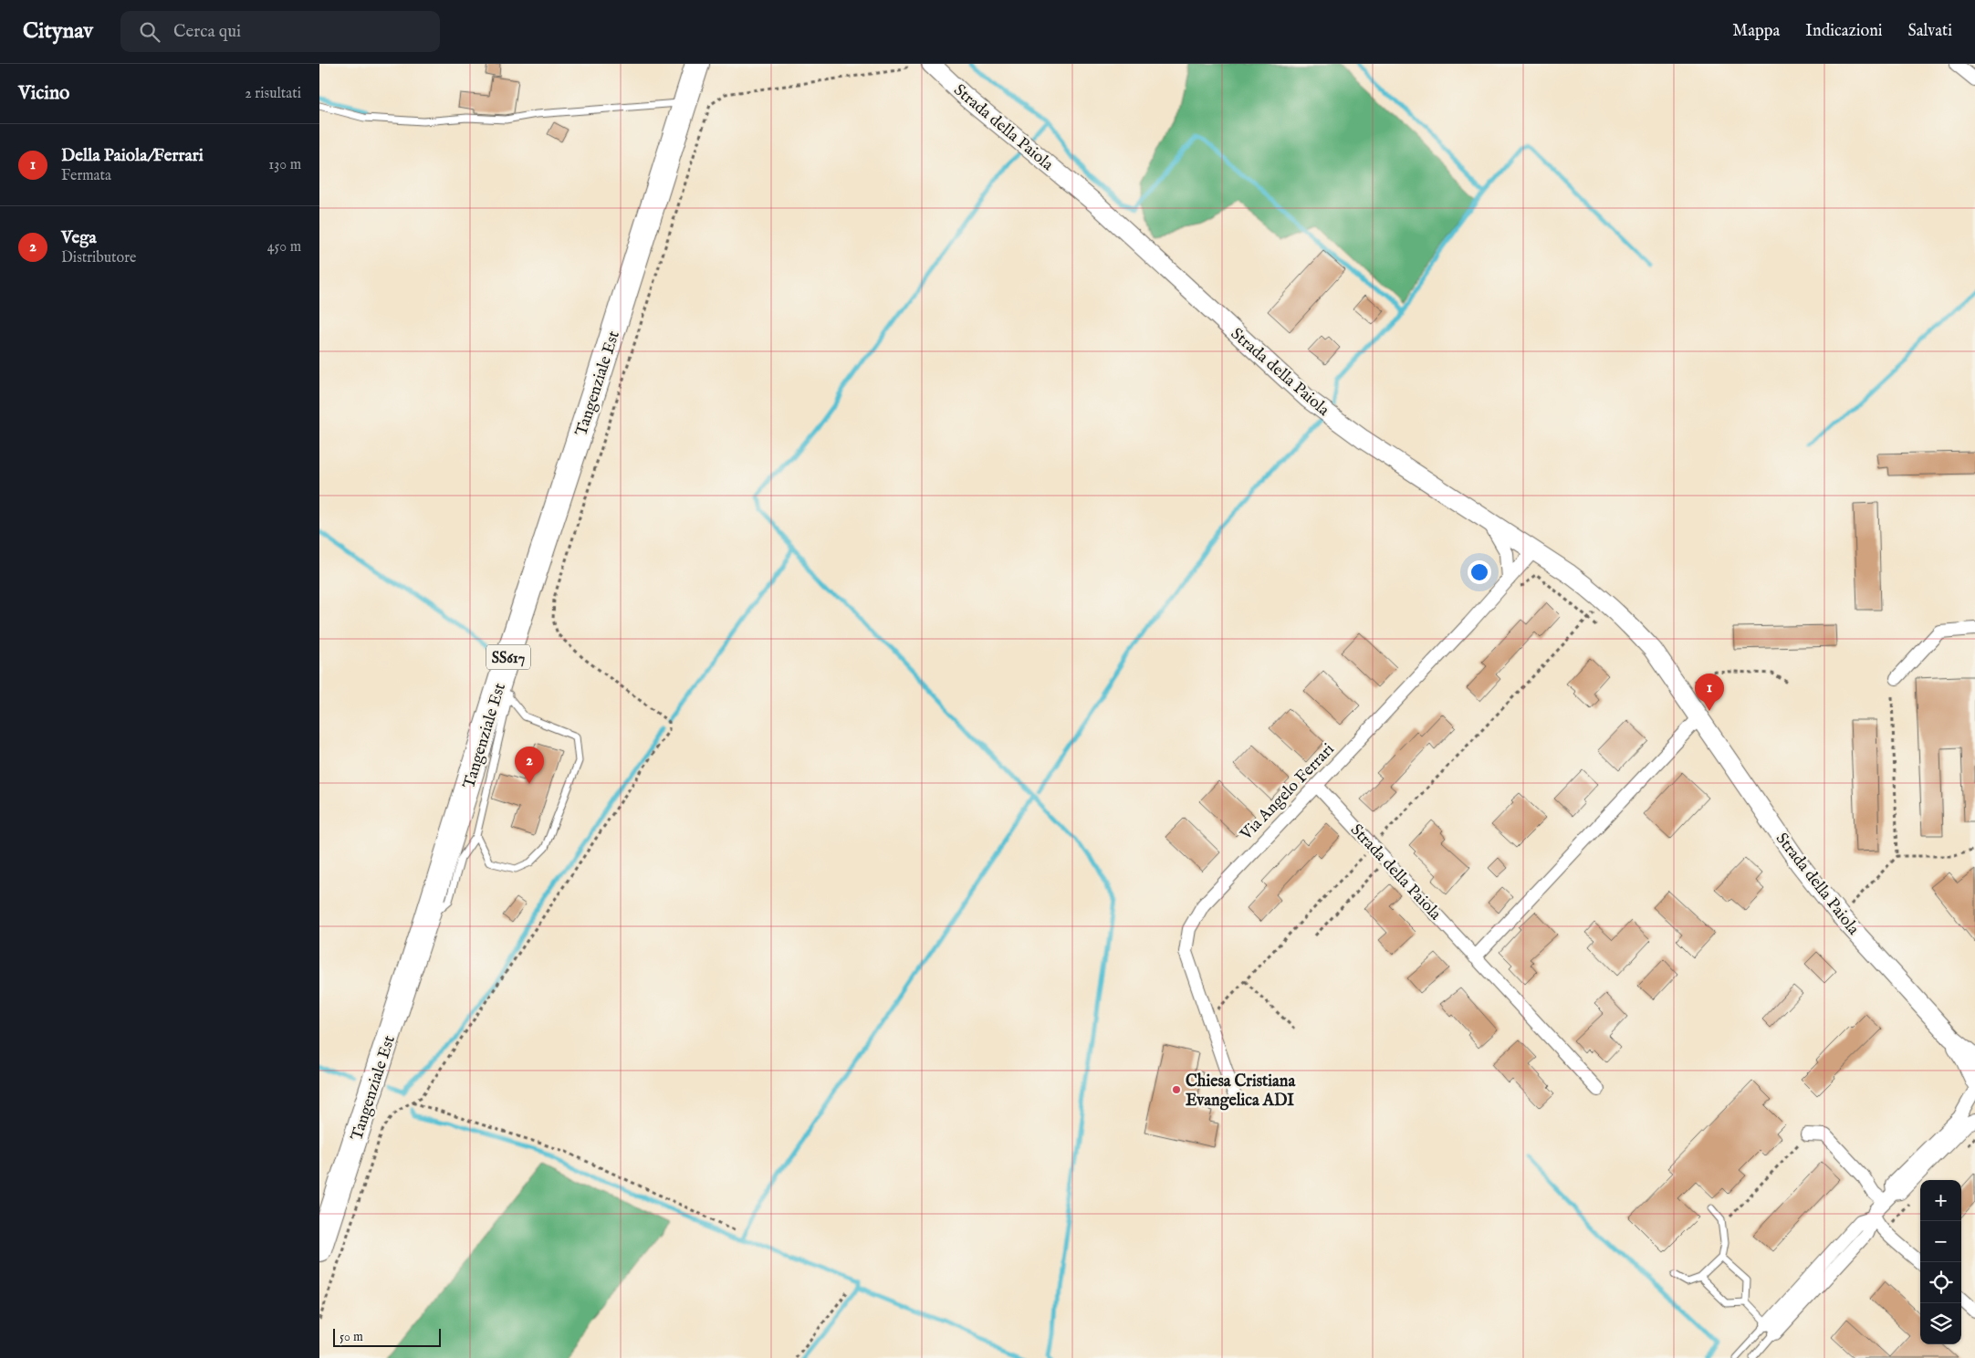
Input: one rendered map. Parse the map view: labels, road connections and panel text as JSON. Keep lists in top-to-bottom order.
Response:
{
  "streets": {
    "highway": ["Tangenziale Est", "SS617"],
    "street": ["Strada della Paiola", "Via Angelo Ferrari"]
  },
  "crossings": [
    ["Strada della Paiola", "Via Angelo Ferrari"]
  ],
  "places": ["Chiesa Cristiana Evangelica ADI"],
  "scale_bar": "50 m",
  "page": {
    "header": "Citynav",
    "search": "Cerca qui",
    "nav": ["Mappa", "Indicazioni", "Salvati"],
    "heading": ["Vicino", "2 risultati"],
    "list": [
      {
        "mark": "1",
        "name": "Della Paiola/Ferrari",
        "note": "Fermata",
        "value": "130 m"
      },
      {
        "mark": "2",
        "name": "Vega",
        "note": "Distributore",
        "value": "450 m"
      }
    ],
    "pins": ["1", "2"],
    "map_buttons": ["+", "−"],
    "scale": "50 m"
  }
}
